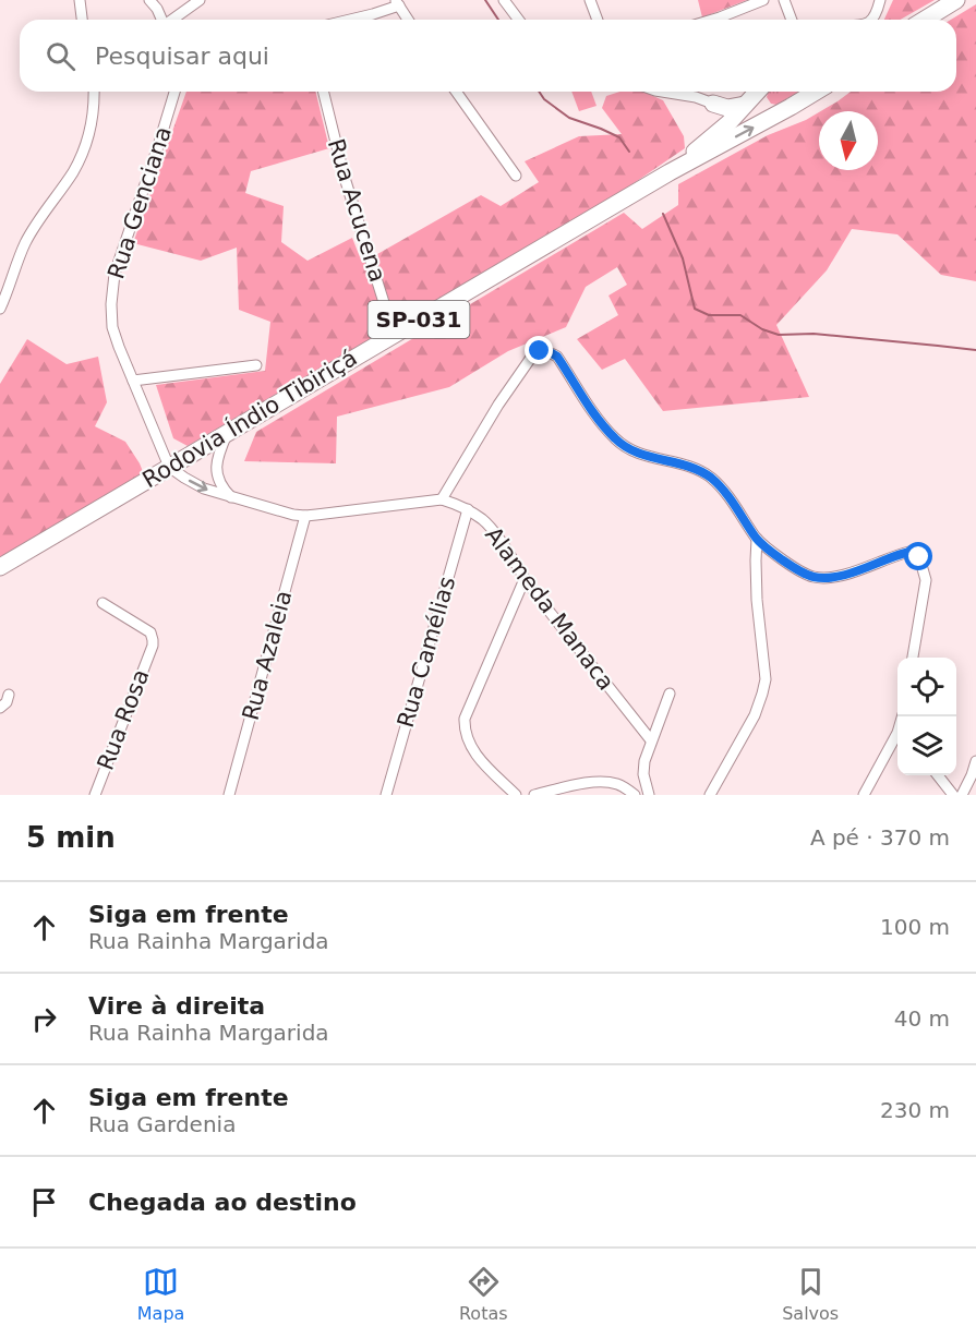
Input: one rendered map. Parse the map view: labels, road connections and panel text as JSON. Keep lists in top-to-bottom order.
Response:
{
  "streets": {
    "highway": ["SP-031", "Rodovia Índio Tibiriçá"],
    "street": [
      "Rua Genciana",
      "Rua Acucena",
      "Alameda Manaca",
      "Rua Camélias",
      "Rua Azaleia",
      "Rua Rosa"
    ]
  },
  "crossings": [
    ["Rua Genciana", "Rodovia Índio Tibiriçá"],
    ["Rua Genciana", "Alameda Manaca"],
    ["Rua Acucena", "Rodovia Índio Tibiriçá"],
    ["Rodovia Índio Tibiriçá", "Alameda Manaca"],
    ["Alameda Manaca", "Rua Camélias"],
    ["Alameda Manaca", "Rua Azaleia"]
  ],
  "north": "bottom",
  "page": {
    "search": "Pesquisar aqui",
    "heading": ["5 min", "A pé · 370 m"],
    "list": [
      ["Siga em frente", "Rua Rainha Margarida", "100 m"],
      ["Vire à direita", "Rua Rainha Margarida", "40 m"],
      ["Siga em frente", "Rua Gardenia", "230 m"],
      "Chegada ao destino"
    ],
    "nav": ["Mapa", "Rotas", "Salvos"]
  }
}
